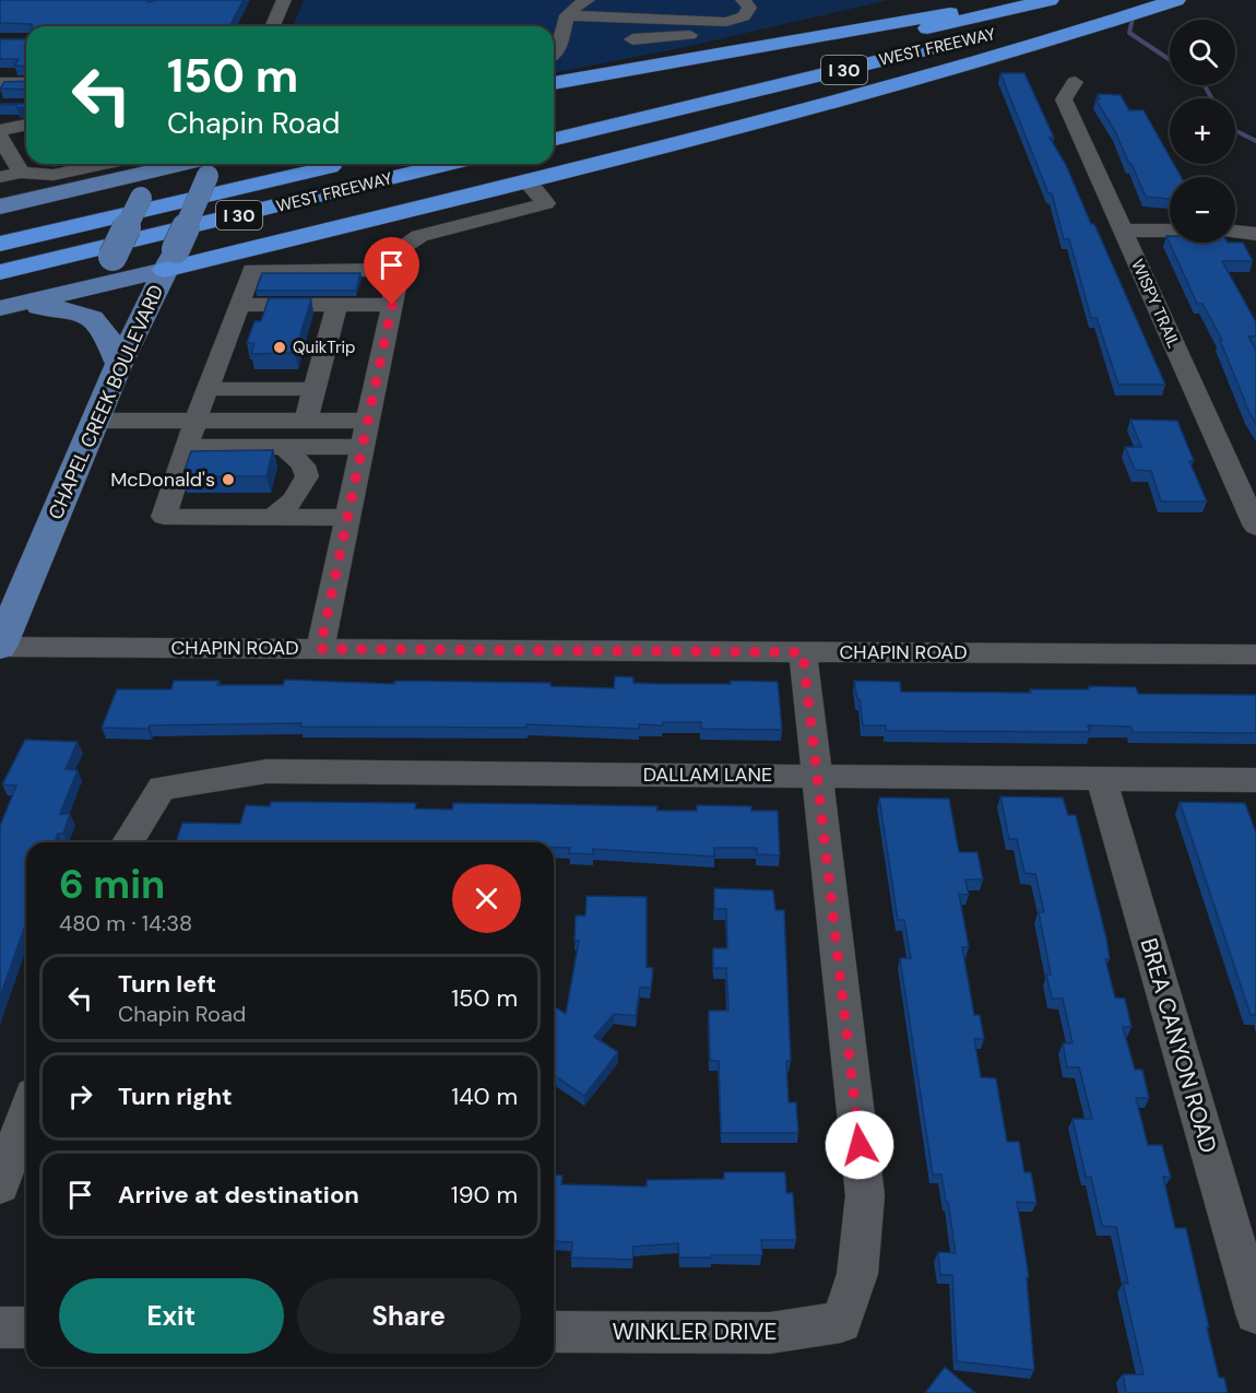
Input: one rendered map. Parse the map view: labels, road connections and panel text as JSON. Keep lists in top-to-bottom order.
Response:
{
  "streets": {
    "highway": ["WEST FREEWAY", "I 30"],
    "main road": ["CHAPEL CREEK BOULEVARD"],
    "street": [
      "WISPY TRAIL",
      "CHAPIN ROAD",
      "DALLAM LANE",
      "BREA CANYON ROAD",
      "WINKLER DRIVE"
    ]
  },
  "crossings": [
    ["CHAPEL CREEK BOULEVARD", "CHAPIN ROAD"],
    ["DALLAM LANE", "BREA CANYON ROAD"],
    ["DALLAM LANE", "WINKLER DRIVE"]
  ],
  "places": ["QuikTrip", "McDonald's"],
  "page": {
    "map_buttons": ["+", "−"],
    "turn": ["150 m", "Chapin Road"],
    "heading": ["6 min", "480 m · 14:38"],
    "list": [
      {
        "name": "Turn left",
        "note": "Chapin Road",
        "value": "150 m"
      },
      {
        "name": "Turn right",
        "value": "140 m"
      },
      {
        "name": "Arrive at destination",
        "value": "190 m"
      }
    ],
    "buttons": ["Exit", "Share"]
  }
}
